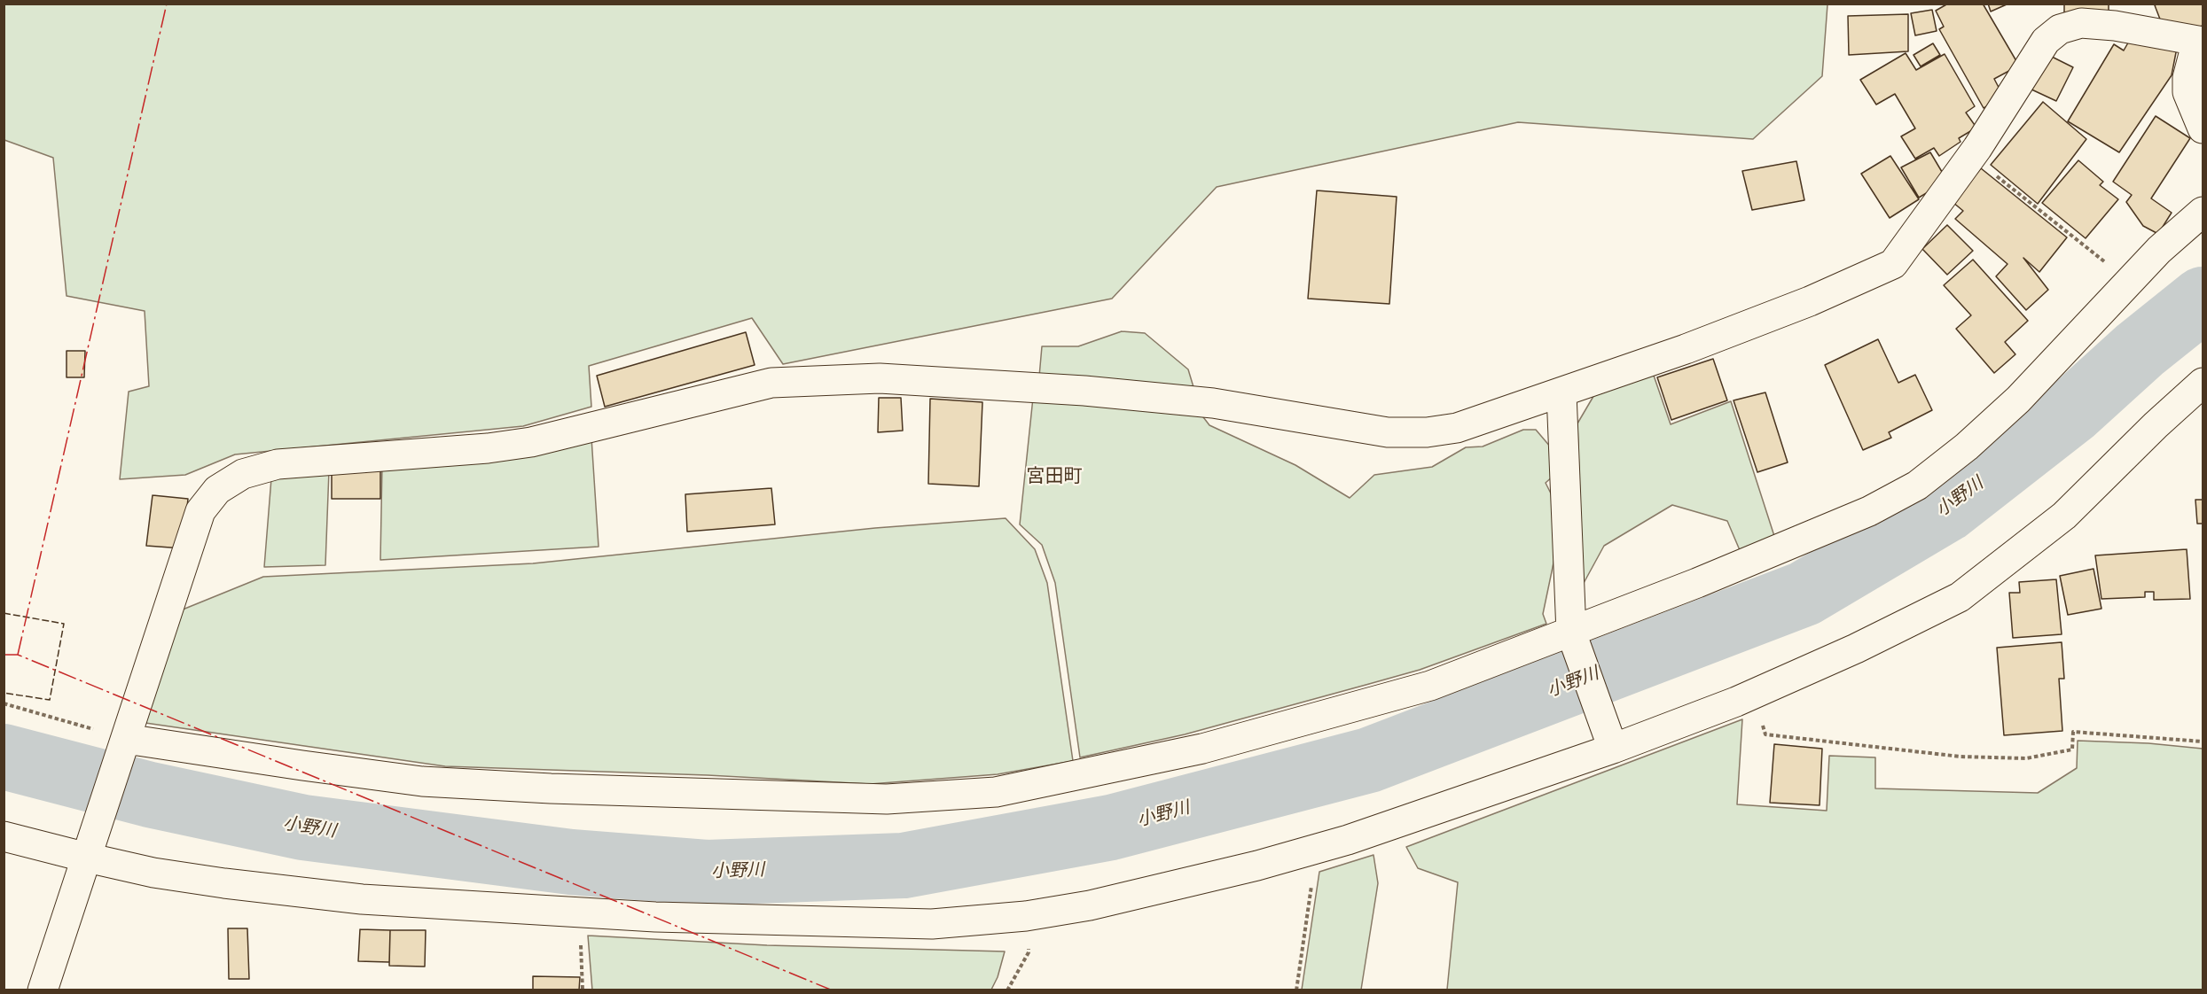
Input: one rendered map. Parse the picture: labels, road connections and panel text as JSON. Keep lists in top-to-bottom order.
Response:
{
  "districts": ["宮田町"],
  "water": ["小野川"]
}
